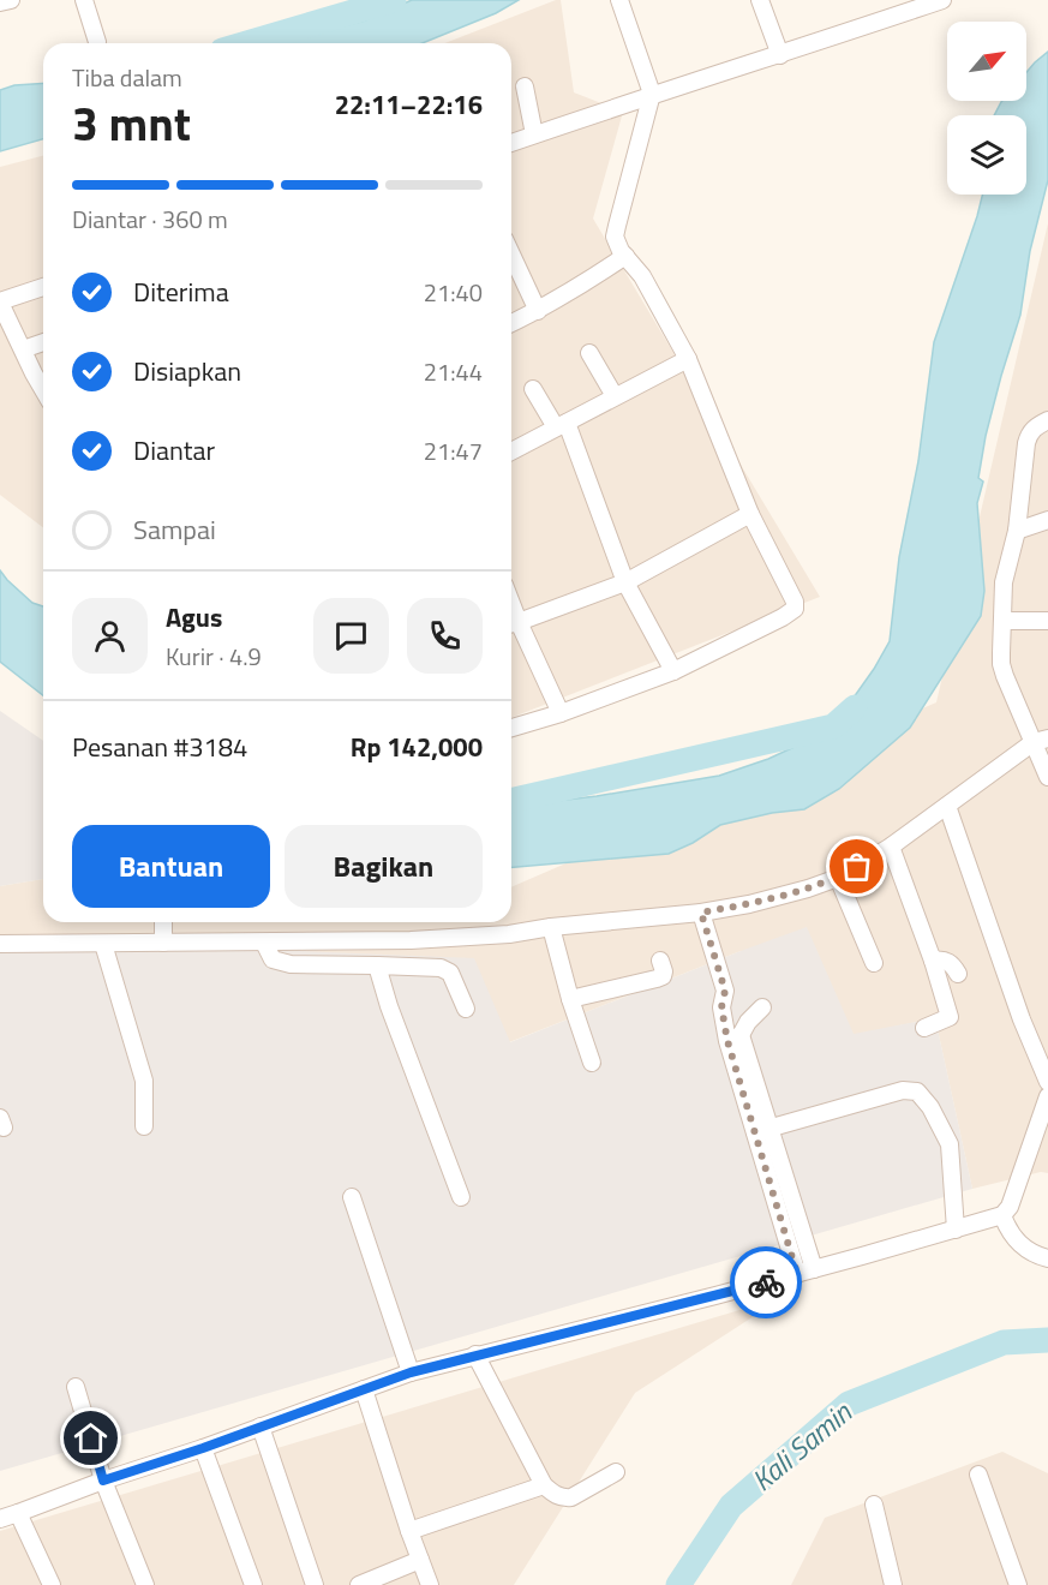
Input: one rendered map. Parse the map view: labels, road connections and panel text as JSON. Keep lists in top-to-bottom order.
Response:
{
  "water": ["Kali Samin"],
  "north": "top right",
  "page": {
    "heading": ["3 mnt", "Tiba dalam", "22:11–22:16"],
    "panel": [
      "Agus",
      "Kurir · 4.9",
      "Pesanan #3184",
      "Rp 142,000"
    ],
    "bar": "Diantar · 360 m",
    "list": [
      ["Diterima", "21:40"],
      ["Disiapkan", "21:44"],
      ["Diantar", "21:47"],
      "Sampai"
    ],
    "buttons": ["Bantuan", "Bagikan"]
  }
}
